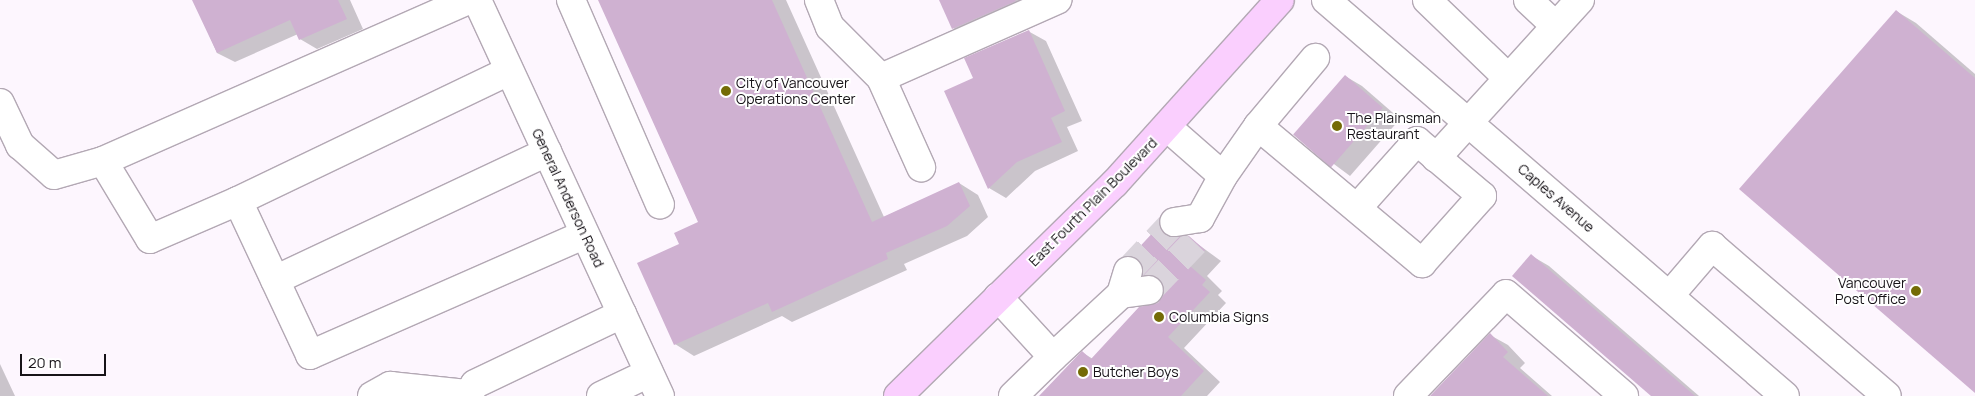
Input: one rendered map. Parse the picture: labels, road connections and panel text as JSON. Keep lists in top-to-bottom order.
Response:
{
  "streets": {
    "main road": ["East Fourth Plain Boulevard"],
    "street": ["General Anderson Road", "Caples Avenue"]
  },
  "places": [
    "City of Vancouver Operations Center",
    "The Plainsman Restaurant",
    "Vancouver Post Office",
    "Columbia Signs",
    "Butcher Boys"
  ],
  "scale_bar": "20 m"
}
